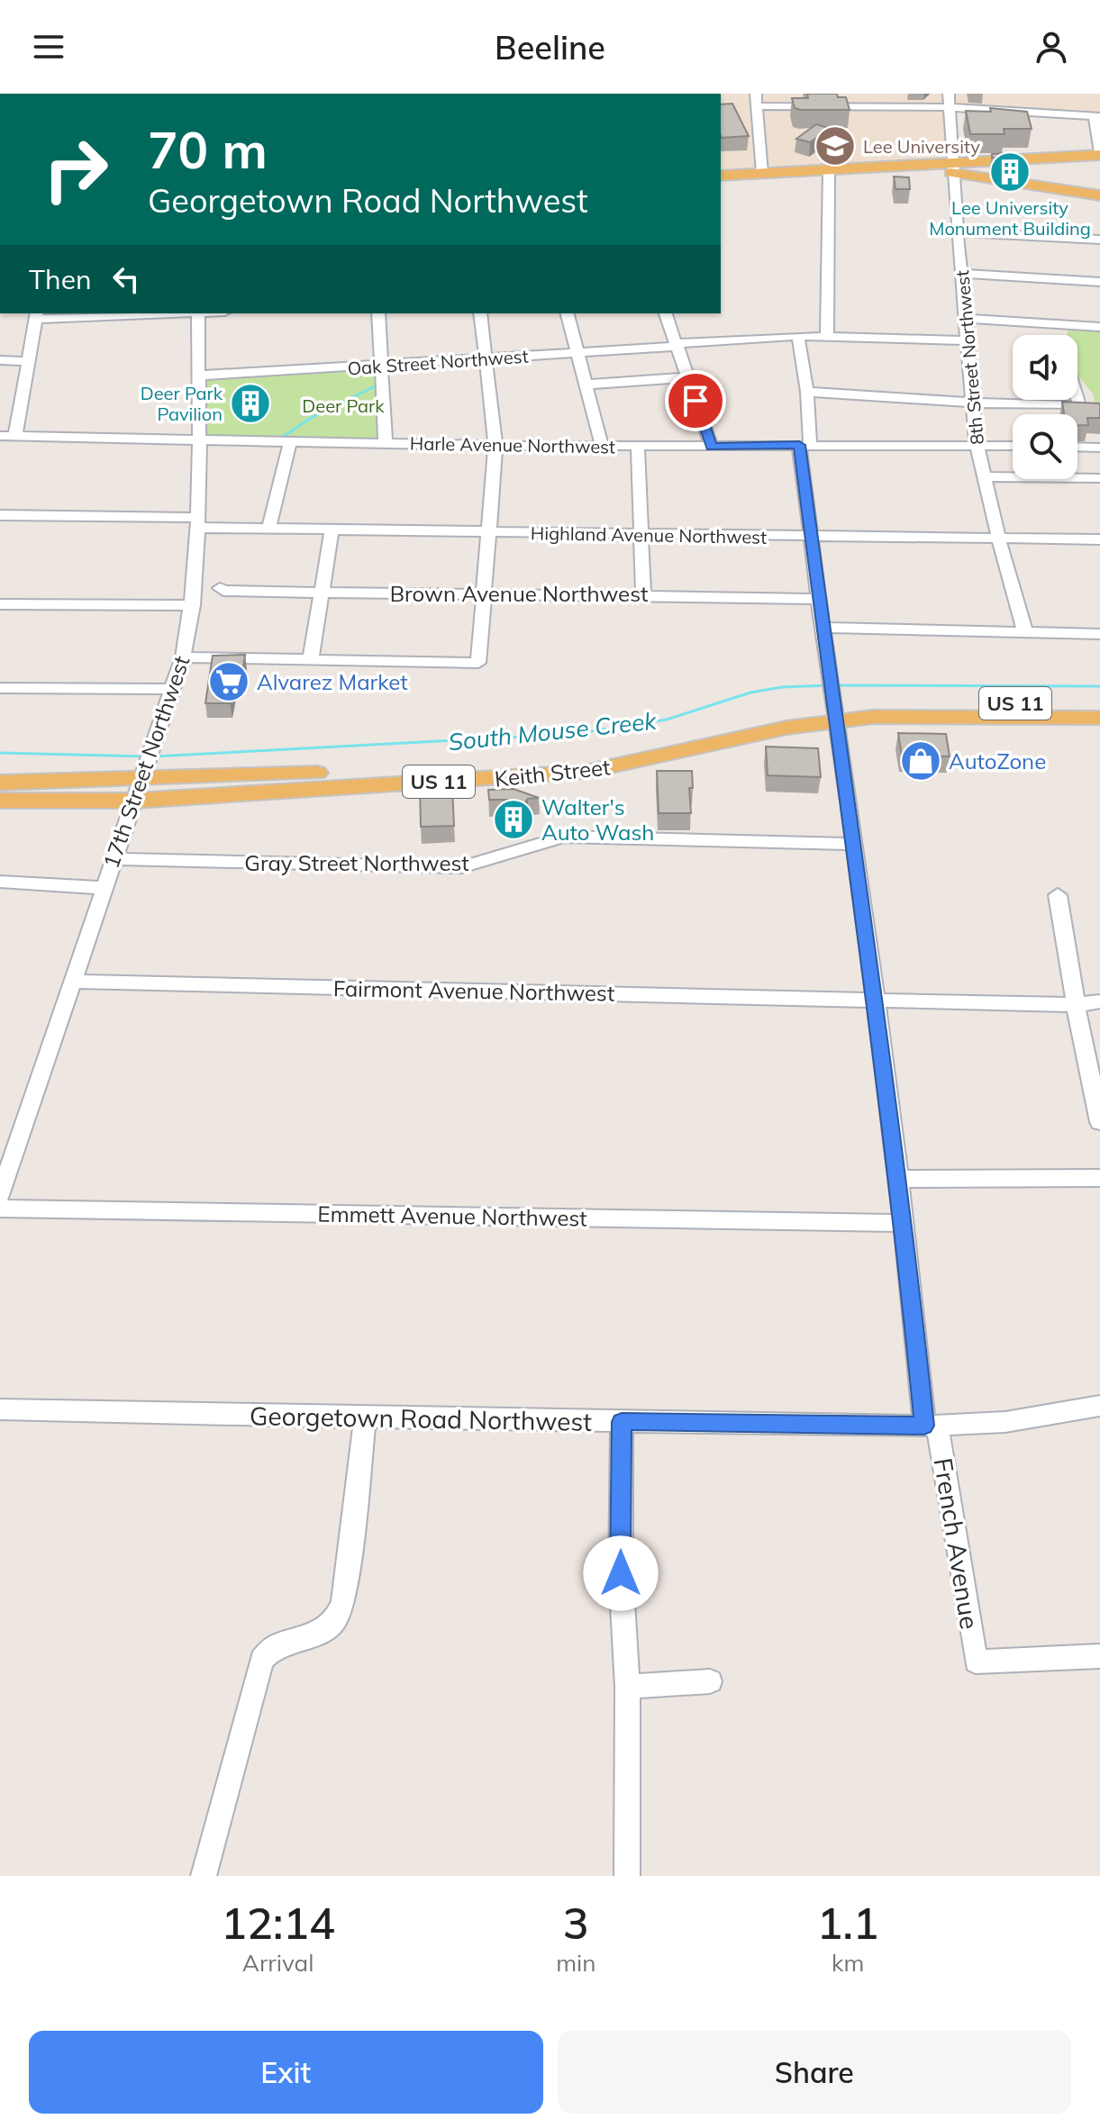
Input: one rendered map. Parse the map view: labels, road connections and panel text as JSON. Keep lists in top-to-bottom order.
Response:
{
  "streets": {
    "main road": ["US 11", "Keith Street"],
    "street": [
      "8th Street Northwest",
      "Oak Street Northwest",
      "Harle Avenue Northwest",
      "Highland Avenue Northwest",
      "Brown Avenue Northwest",
      "17th Street Northwest",
      "Gray Street Northwest",
      "Fairmont Avenue Northwest",
      "Emmett Avenue Northwest",
      "Georgetown Road Northwest",
      "French Avenue"
    ]
  },
  "crossings": [
    ["8th Street Northwest", "Oak Street Northwest"],
    ["8th Street Northwest", "Harle Avenue Northwest"],
    ["8th Street Northwest", "Highland Avenue Northwest"],
    ["Oak Street Northwest", "17th Street Northwest"],
    ["Oak Street Northwest", "French Avenue"],
    ["Harle Avenue Northwest", "17th Street Northwest"],
    ["Harle Avenue Northwest", "French Avenue"],
    ["Highland Avenue Northwest", "17th Street Northwest"],
    ["Highland Avenue Northwest", "French Avenue"],
    ["Brown Avenue Northwest", "French Avenue"],
    ["17th Street Northwest", "Keith Street"],
    ["17th Street Northwest", "Gray Street Northwest"],
    ["17th Street Northwest", "Fairmont Avenue Northwest"],
    ["Keith Street", "French Avenue"],
    ["Gray Street Northwest", "French Avenue"],
    ["Fairmont Avenue Northwest", "French Avenue"],
    ["Emmett Avenue Northwest", "French Avenue"],
    ["Georgetown Road Northwest", "French Avenue"]
  ],
  "water": ["South Mouse Creek"],
  "parks": ["Deer Park"],
  "places": {
    "school or university": ["Lee University"],
    "building": ["Lee University Monument Building", "Deer Park Pavilion", "Walter's Auto Wash"],
    "supermarket": ["Alvarez Market"],
    "shop": ["AutoZone"]
  },
  "page": {
    "header": "Beeline",
    "turn": ["70 m", "Georgetown Road Northwest"],
    "then": "Then",
    "eta": [
      "12:14",
      "Arrival",
      "3",
      "min",
      "1.1",
      "km"
    ],
    "buttons": ["Exit", "Share"]
  }
}
